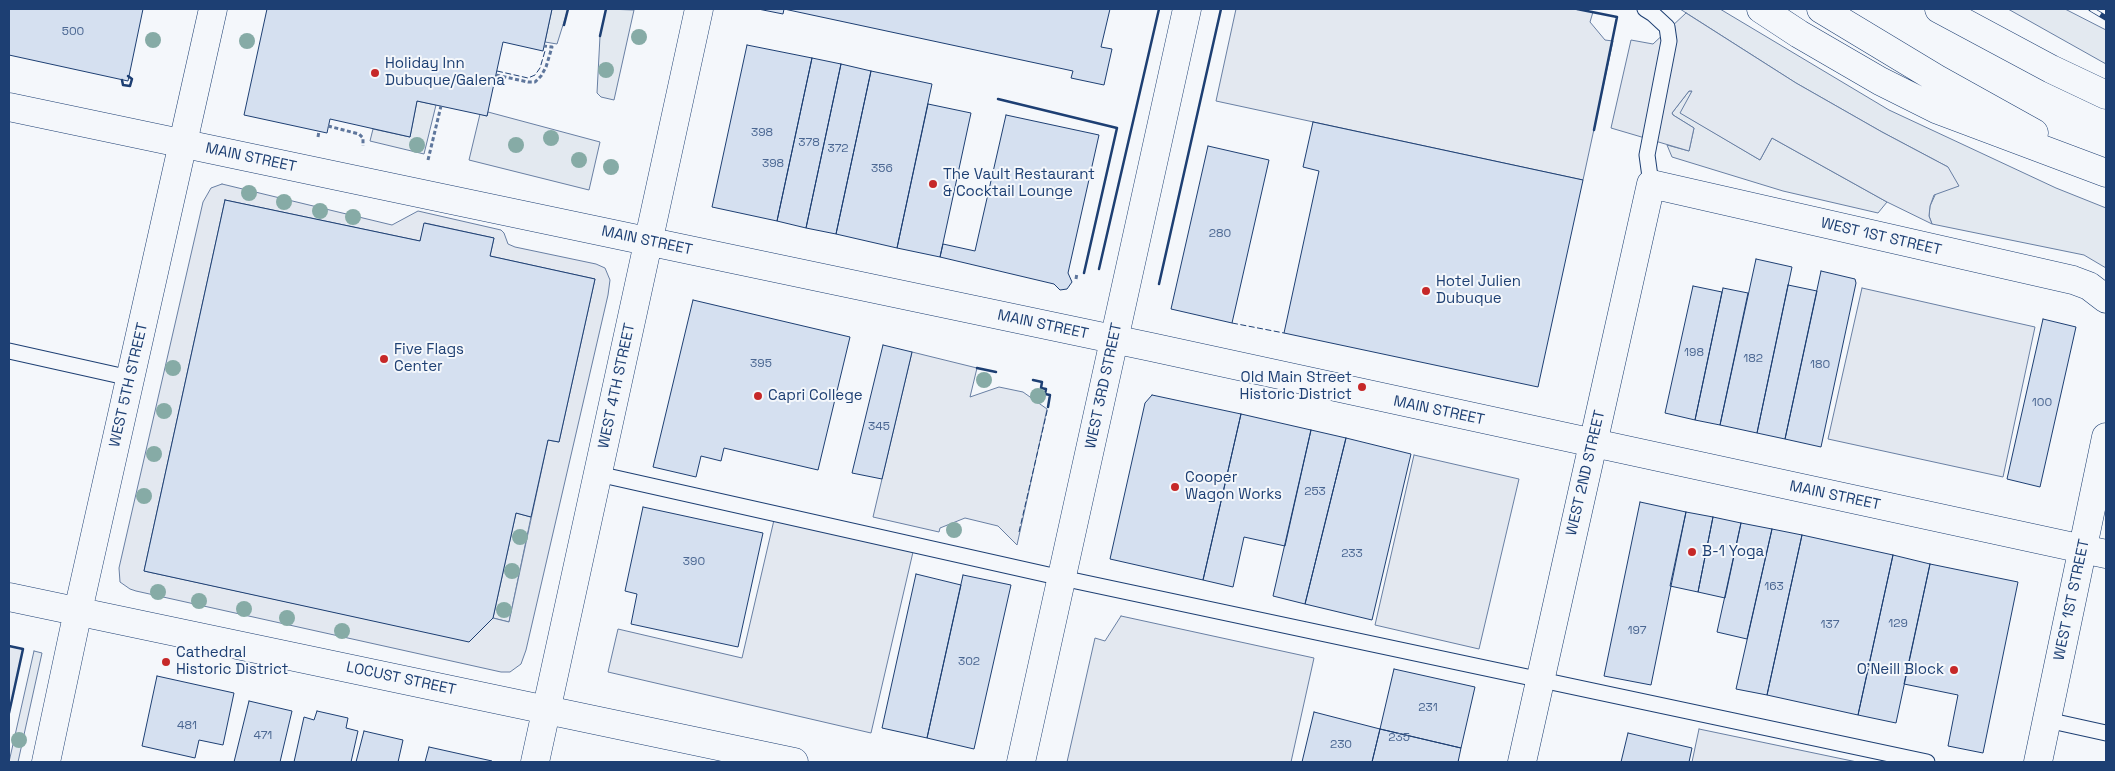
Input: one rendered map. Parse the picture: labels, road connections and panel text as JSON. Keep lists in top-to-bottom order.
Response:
{
  "streets": {
    "main road": [
      "MAIN STREET",
      "WEST 1ST STREET",
      "WEST 5TH STREET",
      "WEST 4TH STREET",
      "WEST 3RD STREET",
      "WEST 2ND STREET",
      "LOCUST STREET"
    ]
  },
  "crossings": [
    ["MAIN STREET", "WEST 1ST STREET"],
    ["MAIN STREET", "WEST 5TH STREET"],
    ["MAIN STREET", "WEST 4TH STREET"],
    ["MAIN STREET", "WEST 3RD STREET"],
    ["MAIN STREET", "WEST 2ND STREET"],
    ["WEST 1ST STREET", "WEST 2ND STREET"],
    ["WEST 5TH STREET", "LOCUST STREET"],
    ["WEST 4TH STREET", "LOCUST STREET"]
  ],
  "places": [
    "Holiday Inn Dubuque/Galena",
    "The Vault Restaurant & Cocktail Lounge",
    "Hotel Julien Dubuque",
    "Five Flags Center",
    "Old Main Street Historic District",
    "Capri College",
    "Cooper Wagon Works",
    "B-1 Yoga",
    "Cathedral Historic District",
    "O'Neill Block"
  ],
  "house_numbers": [
    "500",
    "398",
    "378",
    "372",
    "398",
    "356",
    "280",
    "198",
    "182",
    "395",
    "180",
    "100",
    "345",
    "253",
    "233",
    "390",
    "163",
    "129",
    "137",
    "197",
    "302",
    "231",
    "481",
    "471",
    "235",
    "230"
  ]
}
